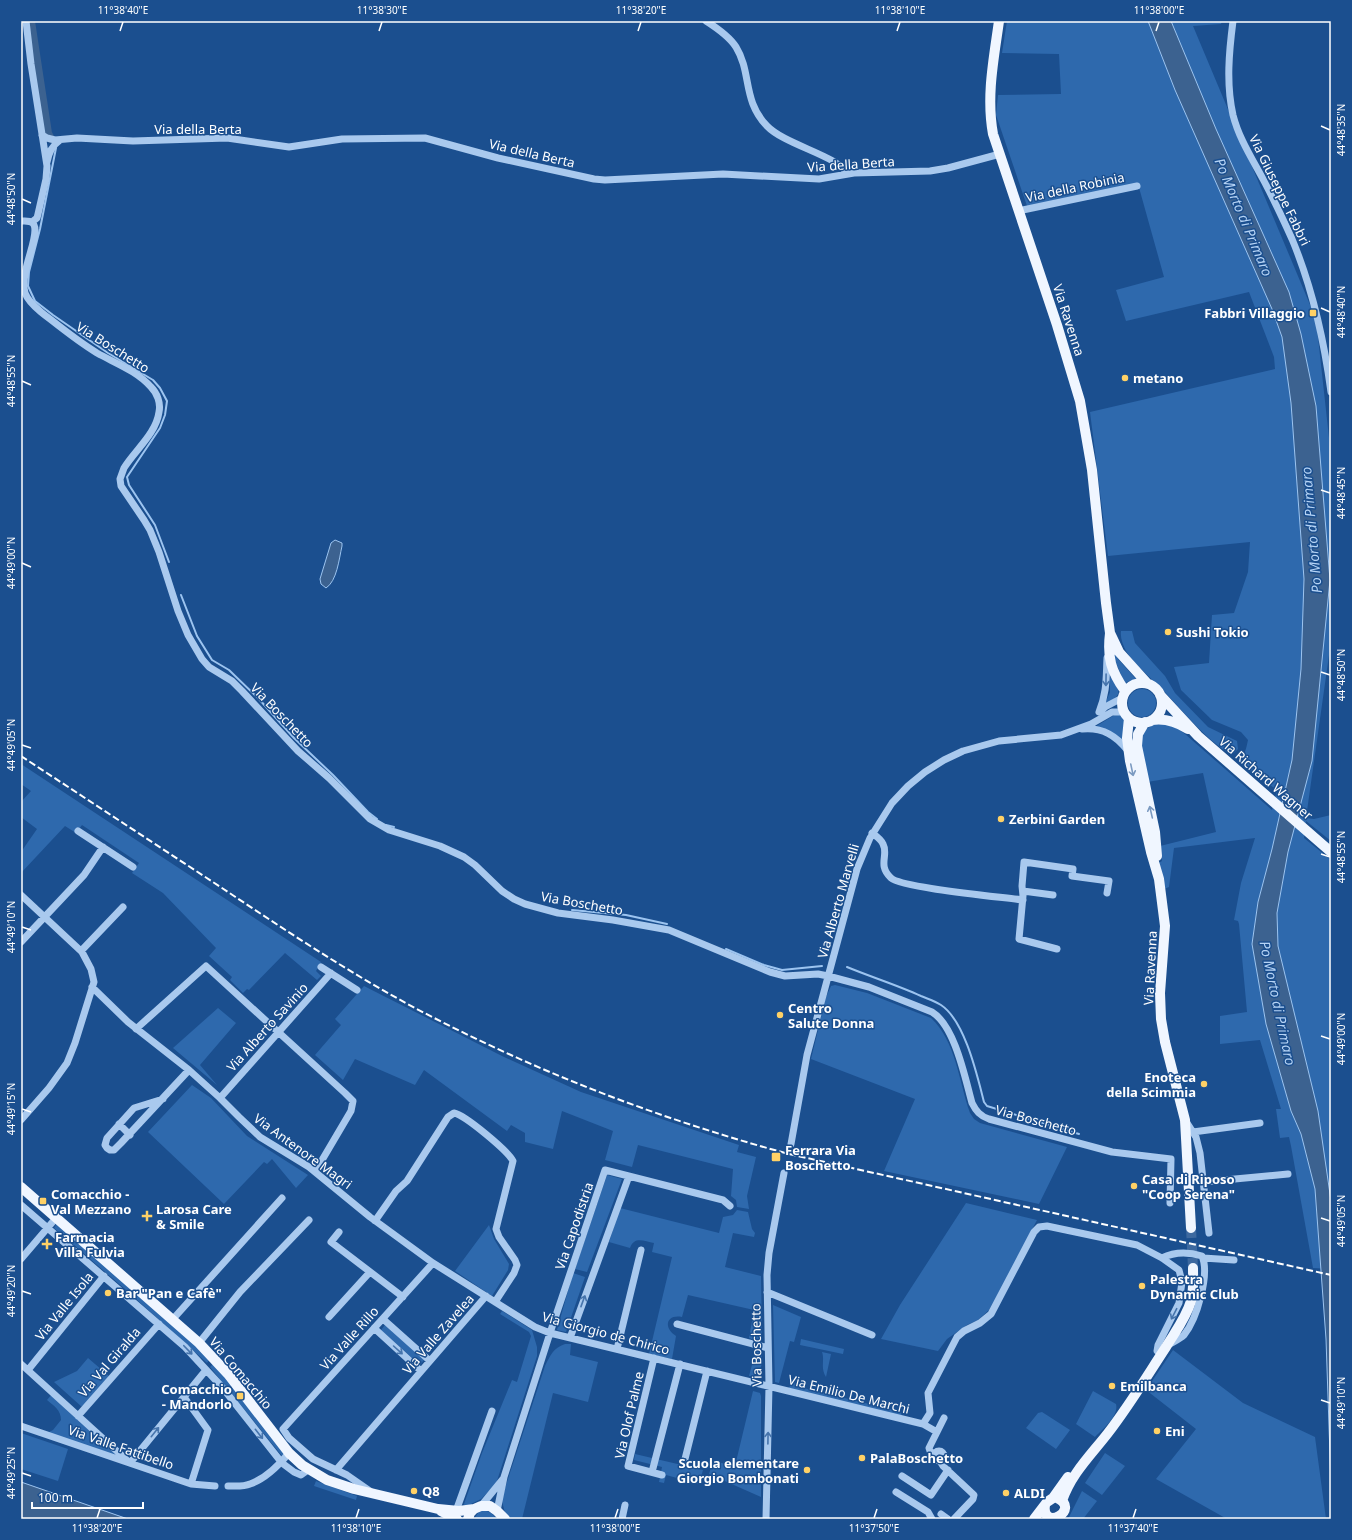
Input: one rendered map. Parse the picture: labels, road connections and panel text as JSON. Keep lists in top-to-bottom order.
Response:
{
  "streets": {
    "main road": ["Via Ravenna", "Via Richard Wagner", "Via Comacchio"],
    "street": [
      "Via della Berta",
      "Via della Robinia",
      "Via Giuseppe Fabbri",
      "Via Boschetto",
      "Via Alberto Marvelli",
      "Via Alberto Savinio",
      "Via Antenore Magri",
      "Via Capodistria",
      "Via Valle Isola",
      "Via Giorgio de Chirico",
      "Via Valle Zavelea",
      "Via Valle Rillo",
      "Via Val Giralda",
      "Via Emilio De Marchi",
      "Via Olof Palme",
      "Via Valle Fattibello"
    ]
  },
  "crossings": [
    ["Via della Berta", "Via Ravenna"],
    ["Via della Berta", "Via Boschetto"],
    ["Via della Robinia", "Via Ravenna"],
    ["Via Ravenna", "Via Richard Wagner"],
    ["Via Ravenna", "Via Alberto Marvelli"],
    ["Via Boschetto", "Via Alberto Marvelli"],
    ["Via Boschetto", "Via Giorgio de Chirico"],
    ["Via Boschetto", "Via Emilio De Marchi"],
    ["Via Richard Wagner", "Via Alberto Marvelli"],
    ["Via Alberto Savinio", "Via Antenore Magri"],
    ["Via Antenore Magri", "Via Valle Zavelea"],
    ["Via Capodistria", "Via Giorgio de Chirico"],
    ["Via Capodistria", "Via Comacchio"],
    ["Via Valle Isola", "Via Comacchio"],
    ["Via Giorgio de Chirico", "Via Valle Zavelea"],
    ["Via Giorgio de Chirico", "Via Emilio De Marchi"],
    ["Via Giorgio de Chirico", "Via Olof Palme"],
    ["Via Valle Zavelea", "Via Valle Rillo"],
    ["Via Val Giralda", "Via Comacchio"]
  ],
  "water": ["Po Morto di Primaro"],
  "places": {
    "transit": [
      "Fabbri Villaggio",
      "Ferrara Via Boschetto",
      "Comacchio - Val Mezzano",
      "Comacchio - Mandorlo"
    ],
    "other": [
      "metano",
      "Sushi Tokio",
      "Zerbini Garden",
      "Centro Salute Donna",
      "Enoteca della Scimmia",
      "Casa di Riposo \"Coop Serena\"",
      "Palestra Dynamic Club",
      "Bar \"Pan e Cafè\"",
      "Emilbanca",
      "Eni",
      "PalaBoschetto",
      "Scuola elementare Giorgio Bombonati",
      "Q8",
      "ALDI"
    ],
    "health": ["Larosa Care & Smile", "Farmacia Villa Fulvia"]
  },
  "scale_bar": "100 m",
  "coordinates": [
    "11°38'40\"E",
    "11°38'30\"E",
    "11°38'20\"E",
    "11°38'10\"E",
    "11°38'00\"E",
    "44°48'35\"N",
    "44°48'50\"N",
    "44°48'40\"N",
    "44°48'55\"N",
    "44°48'45\"N",
    "44°49'00\"N",
    "44°49'05\"N",
    "44°49'10\"N",
    "44°49'15\"N",
    "44°49'20\"N",
    "44°49'25\"N",
    "11°37'50\"E",
    "11°37'40\"E"
  ]
}
